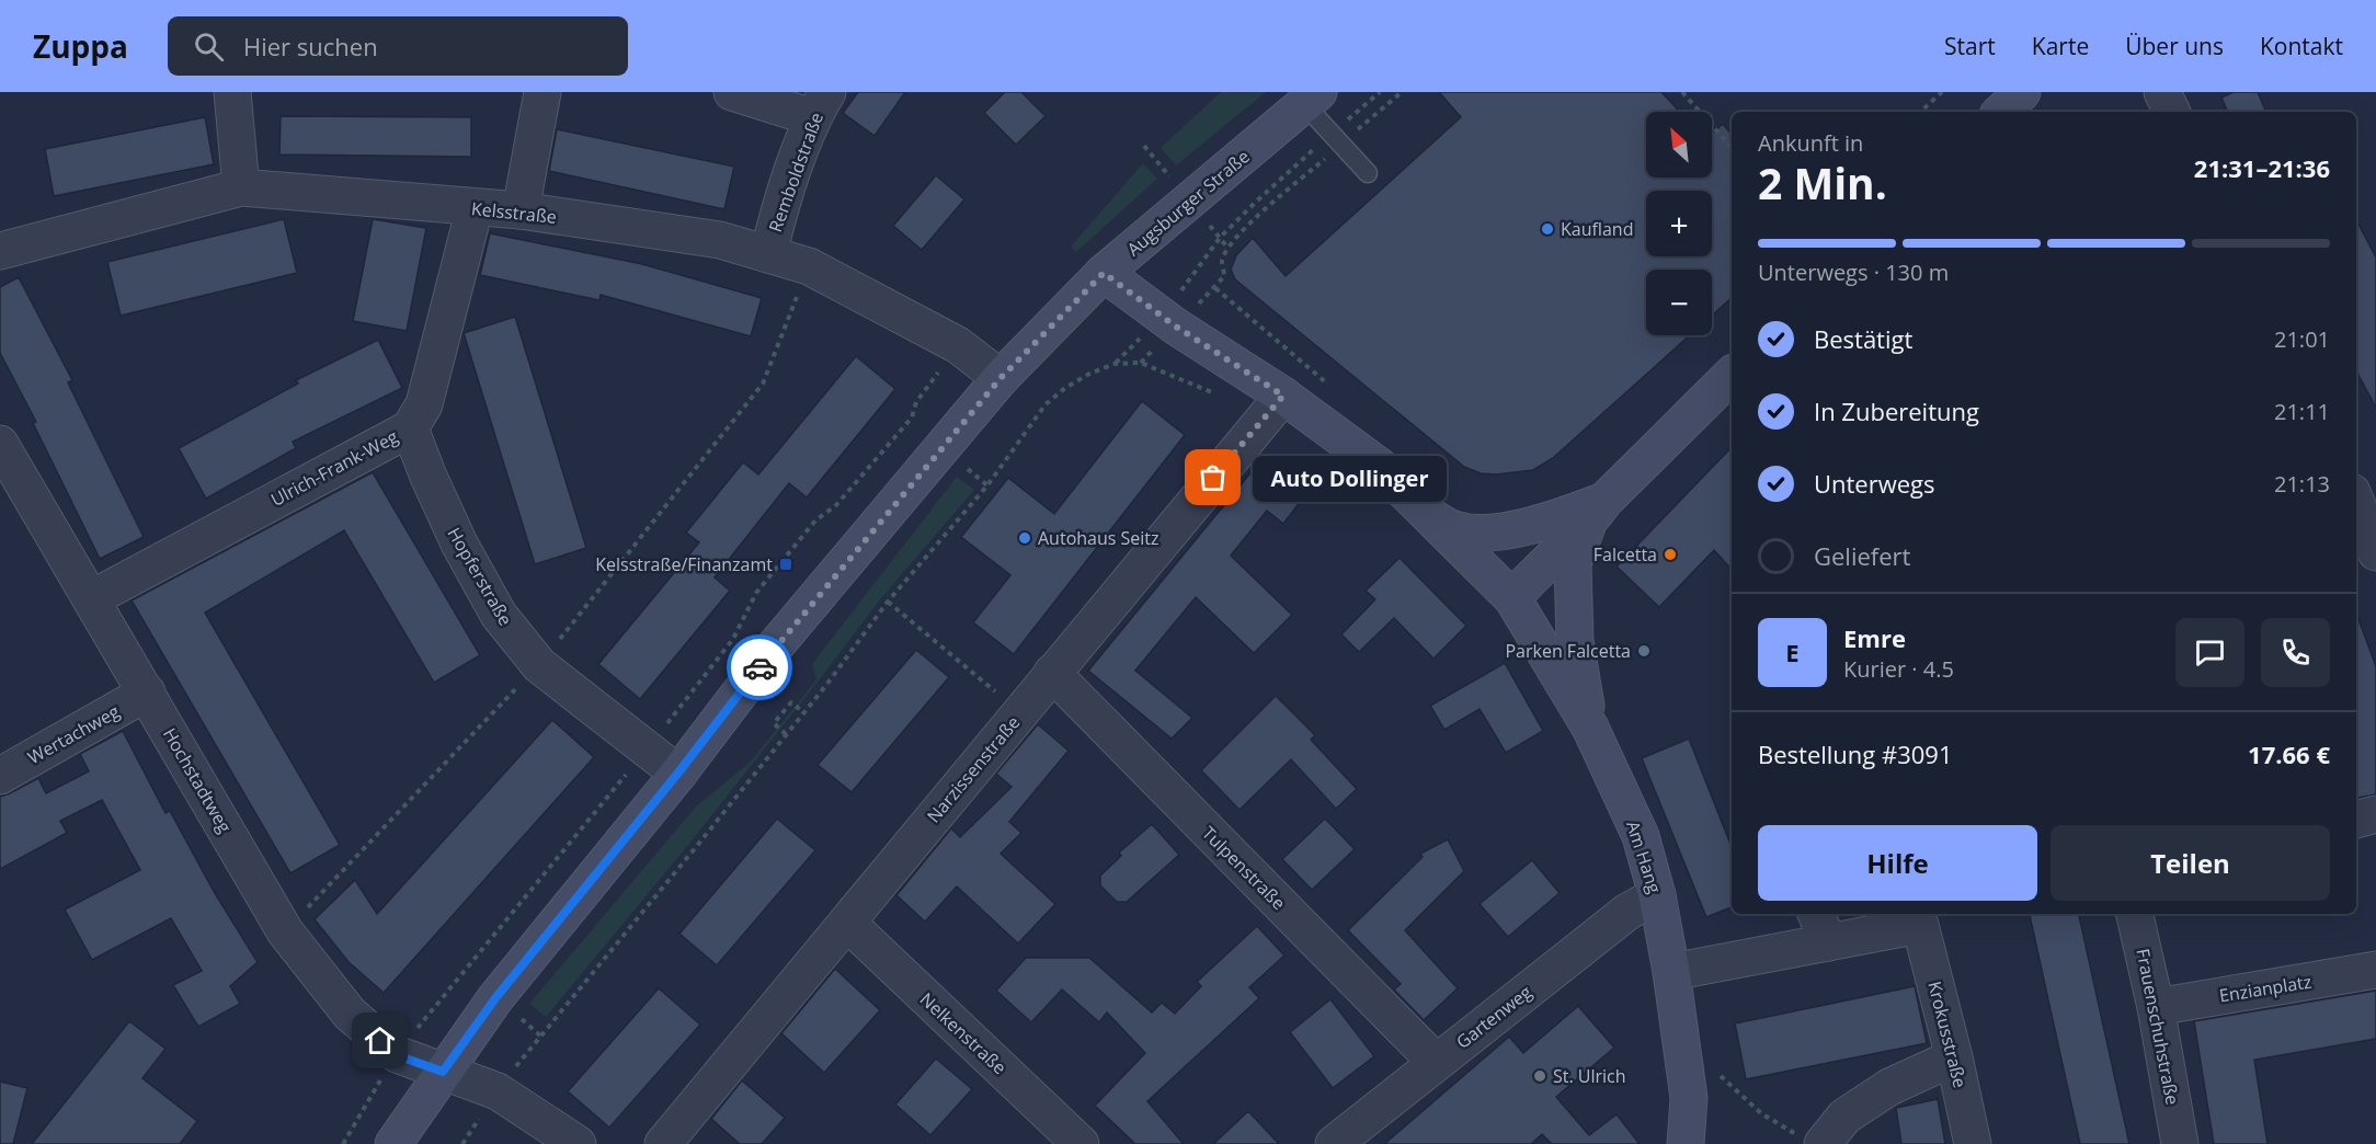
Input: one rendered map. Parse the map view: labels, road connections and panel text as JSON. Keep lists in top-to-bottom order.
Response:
{
  "streets": {
    "main road": ["Augsburger Straße", "Am Hang"],
    "street": [
      "Remboldstraße",
      "Kelsstraße",
      "Ulrich-Frank-Weg",
      "Hopferstraße",
      "Wertachweg",
      "Narzissenstraße",
      "Hochstadtweg",
      "Tulpenstraße",
      "Enzianplatz",
      "Gartenweg",
      "Frauenschuhstraße",
      "Nelkenstraße",
      "Krokusstraße"
    ]
  },
  "crossings": [
    ["Remboldstraße", "Kelsstraße"],
    ["Augsburger Straße", "Kelsstraße"],
    ["Augsburger Straße", "Hopferstraße"],
    ["Augsburger Straße", "Hochstadtweg"],
    ["Augsburger Straße", "Am Hang"],
    ["Kelsstraße", "Ulrich-Frank-Weg"],
    ["Ulrich-Frank-Weg", "Hopferstraße"],
    ["Ulrich-Frank-Weg", "Hochstadtweg"],
    ["Wertachweg", "Hochstadtweg"],
    ["Narzissenstraße", "Am Hang"],
    ["Narzissenstraße", "Tulpenstraße"],
    ["Narzissenstraße", "Nelkenstraße"],
    ["Am Hang", "Gartenweg"],
    ["Tulpenstraße", "Gartenweg"],
    ["Enzianplatz", "Frauenschuhstraße"]
  ],
  "places": {
    "other": [
      "Kaufland",
      "Auto Dollinger",
      "Autohaus Seitz",
      "Falcetta",
      "Parken Falcetta",
      "St. Ulrich"
    ],
    "transit": ["Kelsstraße/Finanzamt"]
  },
  "north": "top left",
  "page": {
    "header": "Zuppa",
    "search": "Hier suchen",
    "nav": [
      "Start",
      "Karte",
      "Über uns",
      "Kontakt"
    ],
    "map_buttons": ["+", "−"],
    "heading": ["2 Min.", "Ankunft in", "21:31–21:36"],
    "panel": [
      "Emre",
      "Kurier · 4.5",
      "Bestellung #3091",
      "17.66 €"
    ],
    "bar": "Unterwegs · 130 m",
    "list": [
      ["Bestätigt", "21:01"],
      ["In Zubereitung", "21:11"],
      ["Unterwegs", "21:13"],
      "Geliefert"
    ],
    "bubble": "Auto Dollinger",
    "round": "E",
    "buttons": ["Hilfe", "Teilen"]
  }
}
